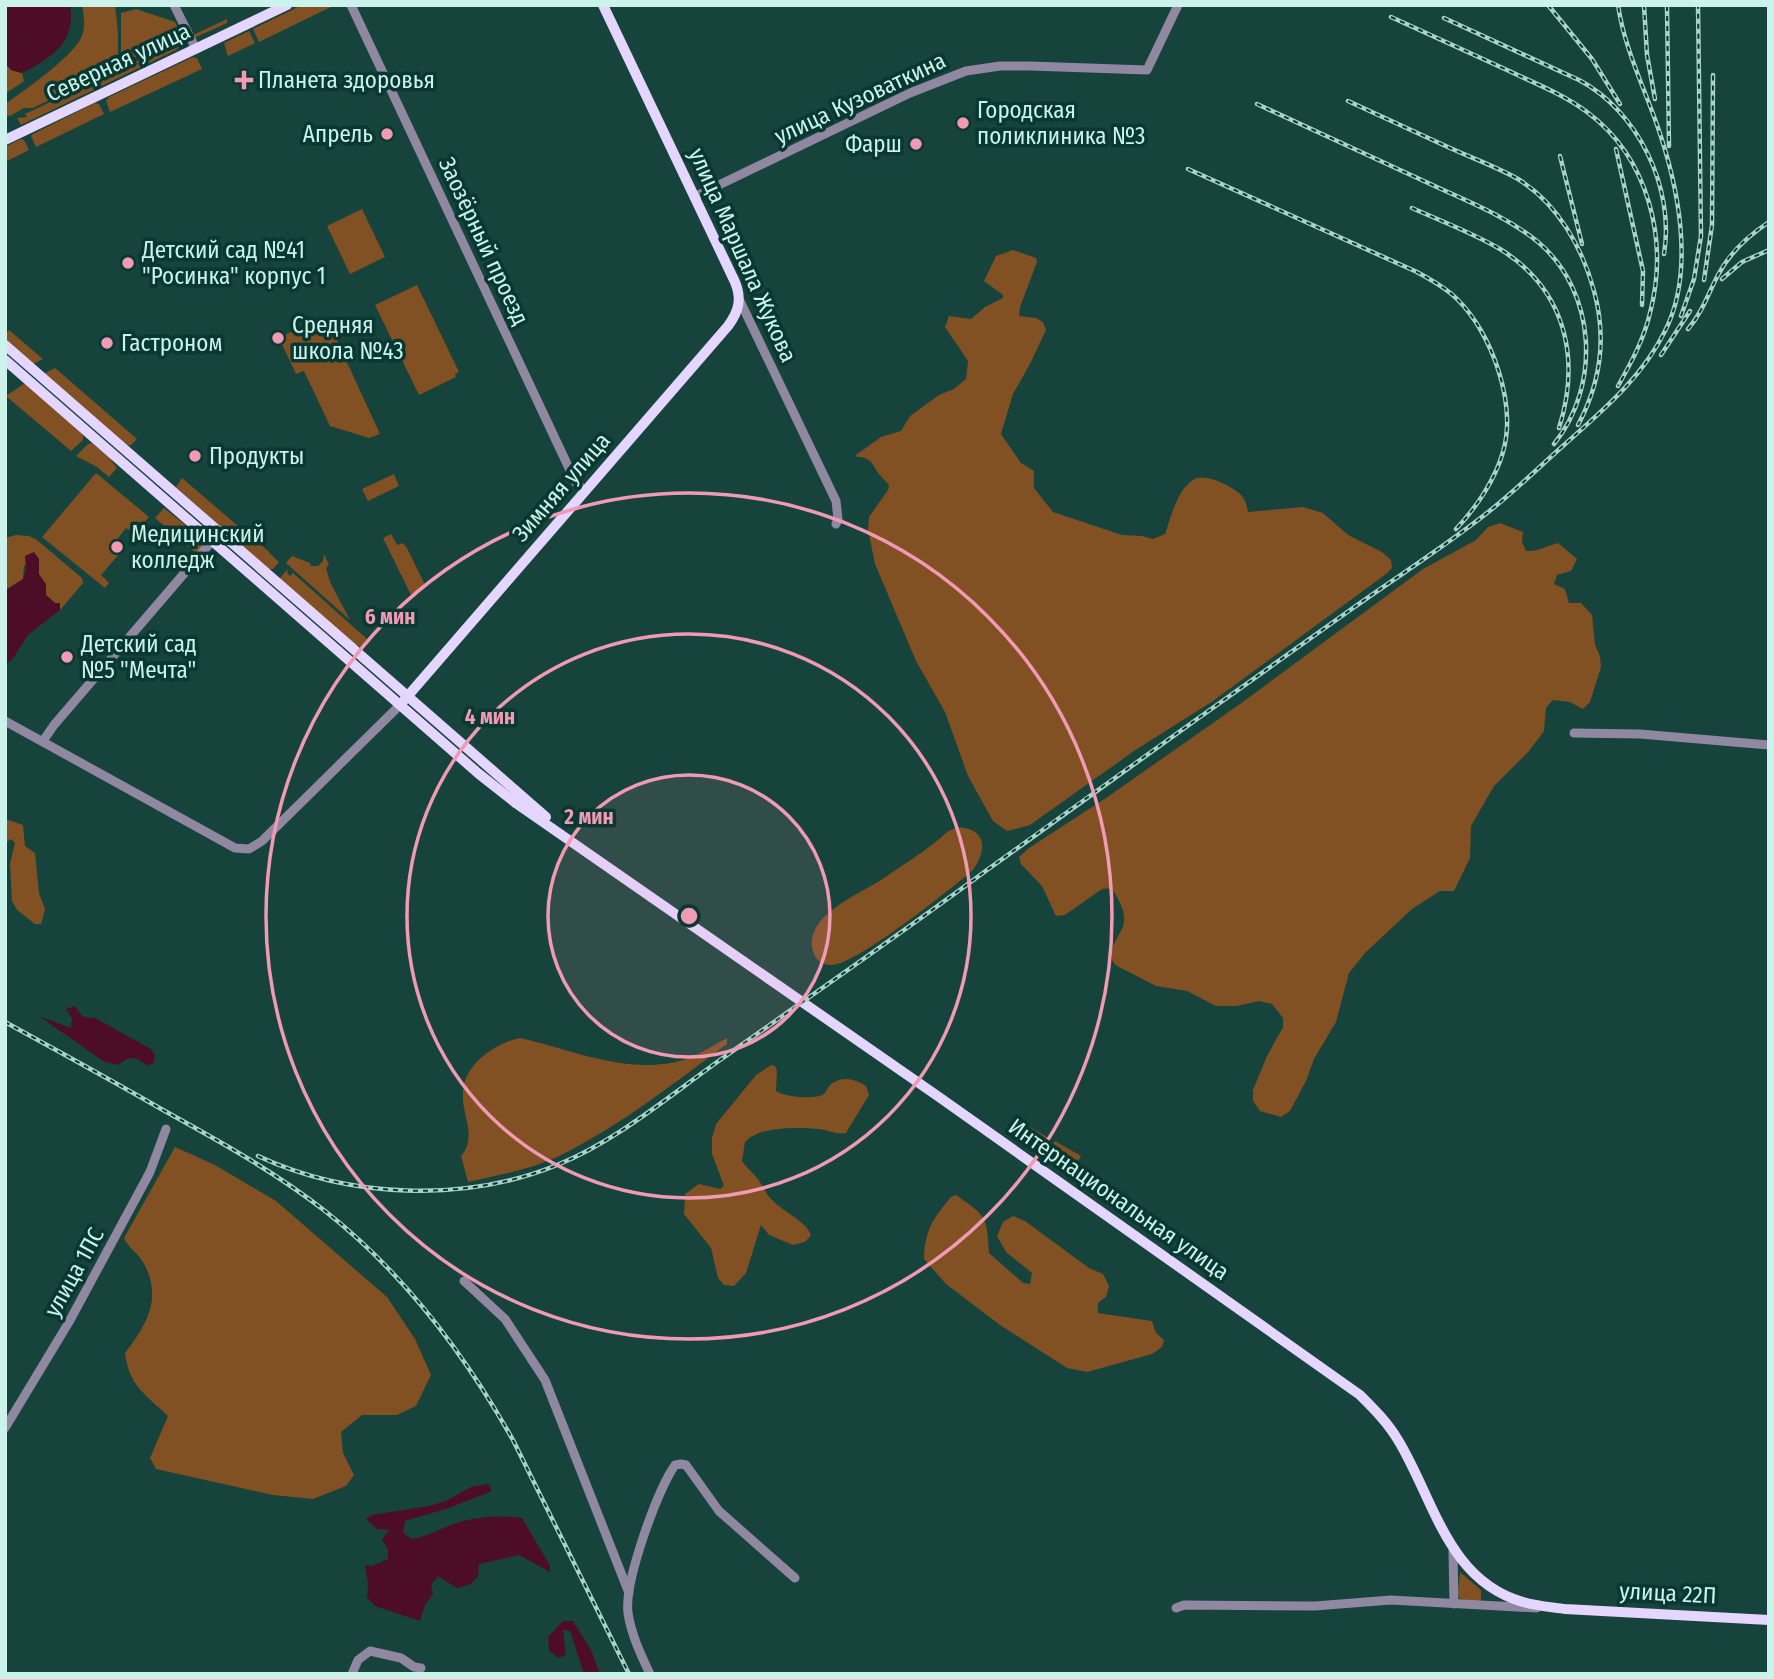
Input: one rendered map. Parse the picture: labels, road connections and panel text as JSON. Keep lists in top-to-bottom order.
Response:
{
  "streets": {
    "main road": [
      "Северная улица",
      "улица Маршала Жукова",
      "Зимняя улица",
      "Интернациональная улица",
      "улица 22П"
    ],
    "street": ["улица Кузоваткина", "Заозёрный проезд", "улица 1ПС"]
  },
  "crossings": [
    ["улица Кузоваткина", "улица Маршала Жукова"],
    ["Заозёрный проезд", "Зимняя улица"],
    ["улица Маршала Жукова", "Зимняя улица"],
    ["Зимняя улица", "Интернациональная улица"],
    ["Интернациональная улица", "улица 22П"]
  ],
  "places": {
    "health": ["Планета здоровья"],
    "other": [
      "Городская поликлиника №3",
      "Апрель",
      "Фарш",
      "Детский сад №41 \"Росинка\" корпус 1",
      "Средняя школа №43",
      "Гастроном",
      "Продукты",
      "Медицинский колледж",
      "Детский сад №5 \"Мечта\""
    ]
  },
  "rings": ["6 мин", "4 мин", "2 мин"]
}
